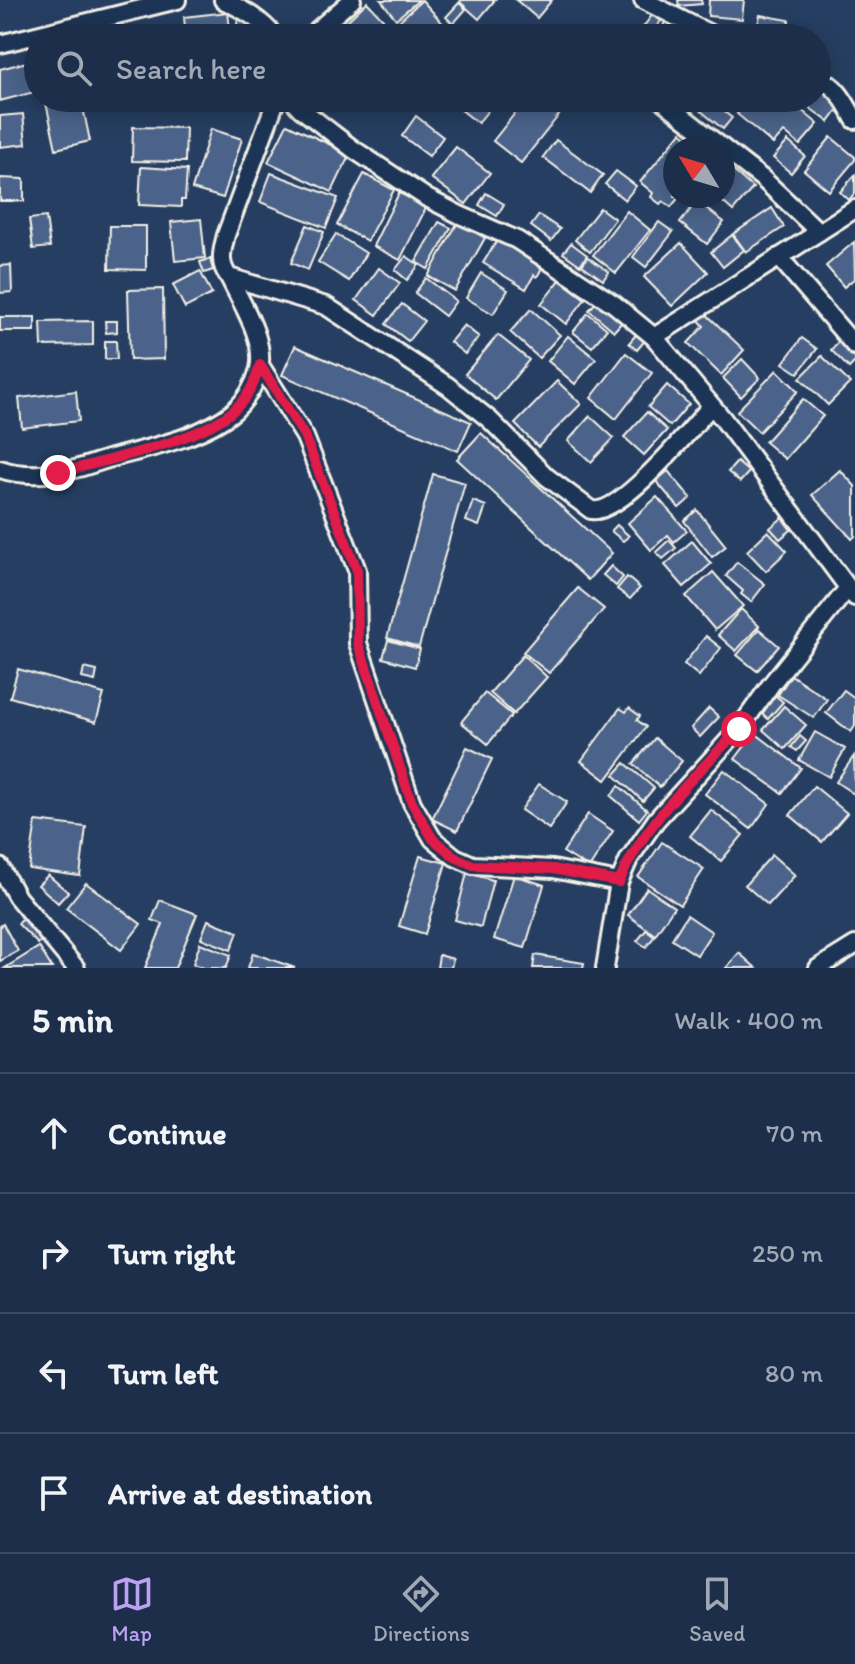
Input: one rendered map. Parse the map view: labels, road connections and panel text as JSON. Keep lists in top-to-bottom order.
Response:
{
  "north": "top left",
  "page": {
    "search": "Search here",
    "heading": ["5 min", "Walk · 400 m"],
    "list": [
      ["Continue", "70 m"],
      ["Turn right", "250 m"],
      ["Turn left", "80 m"],
      "Arrive at destination"
    ],
    "nav": ["Map", "Directions", "Saved"]
  }
}
